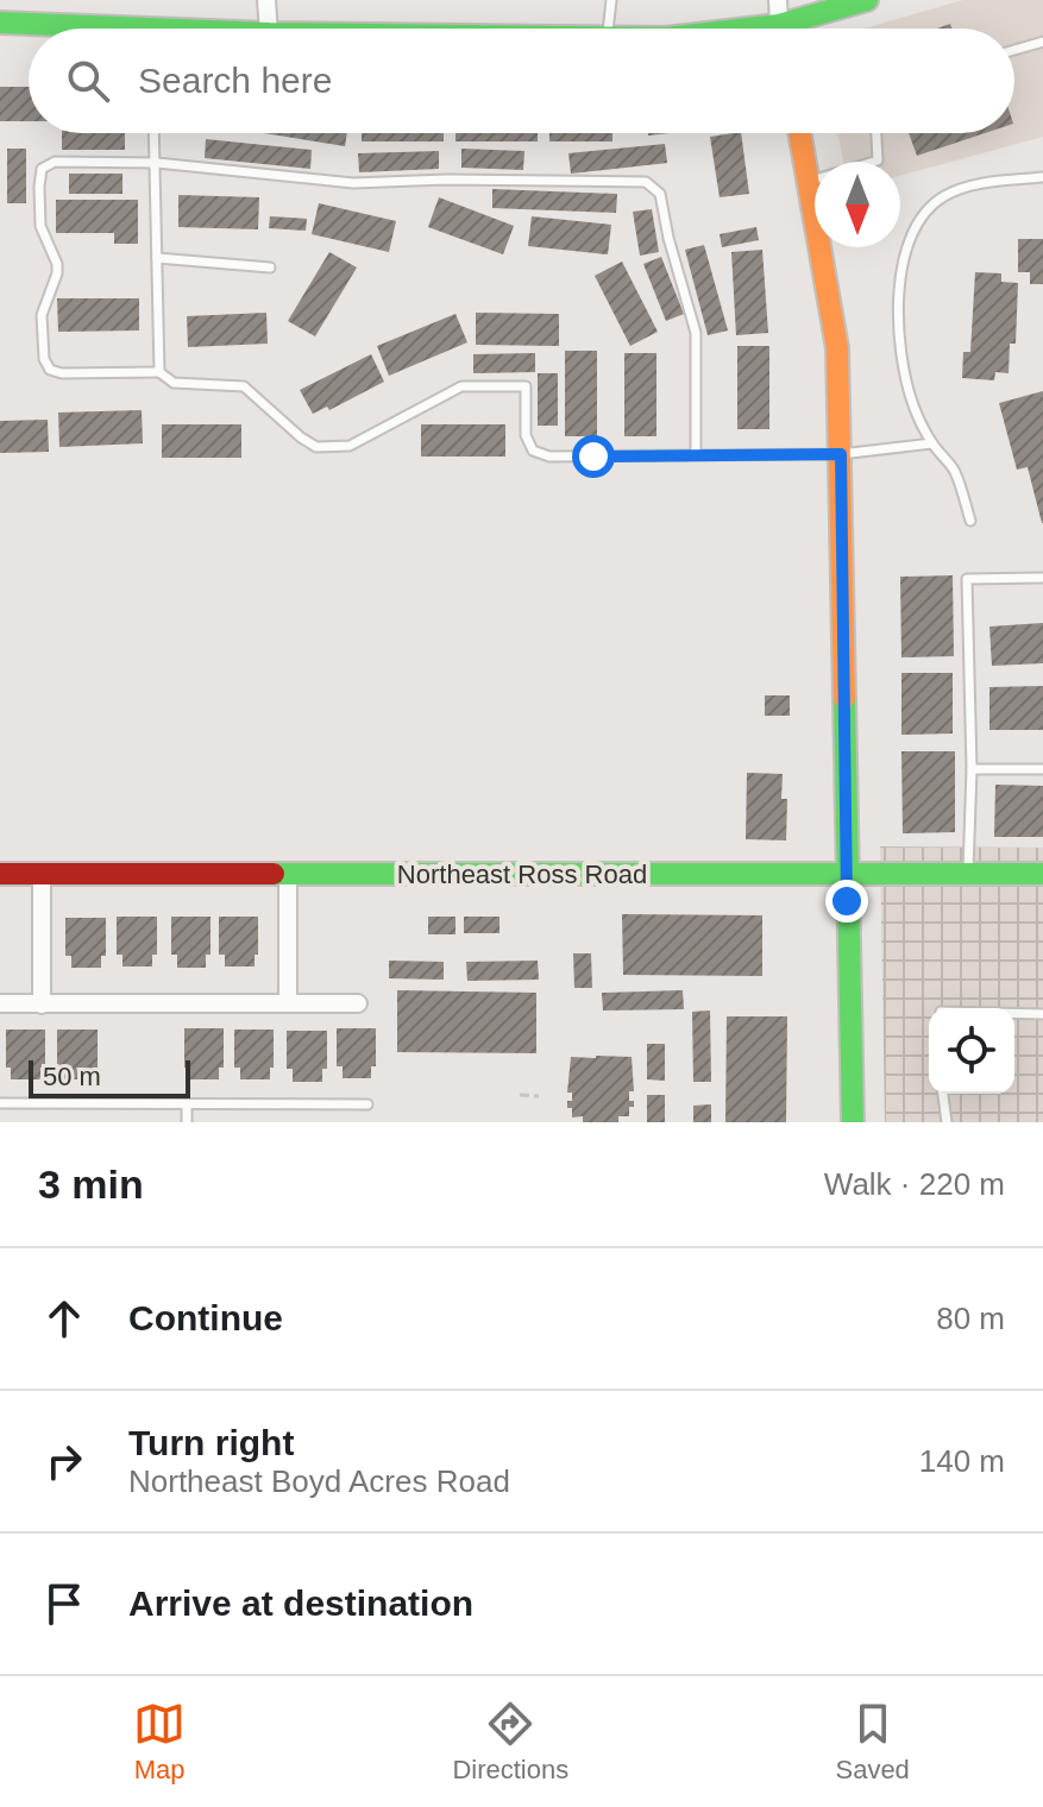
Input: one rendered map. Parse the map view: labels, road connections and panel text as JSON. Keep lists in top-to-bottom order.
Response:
{
  "streets": {
    "street": ["Northeast Ross Road"]
  },
  "scale_bar": "50 m",
  "north": "bottom",
  "page": {
    "search": "Search here",
    "scale": "50 m",
    "heading": ["3 min", "Walk · 220 m"],
    "list": [
      ["Continue", "80 m"],
      ["Turn right", "Northeast Boyd Acres Road", "140 m"],
      "Arrive at destination"
    ],
    "nav": ["Map", "Directions", "Saved"]
  }
}
